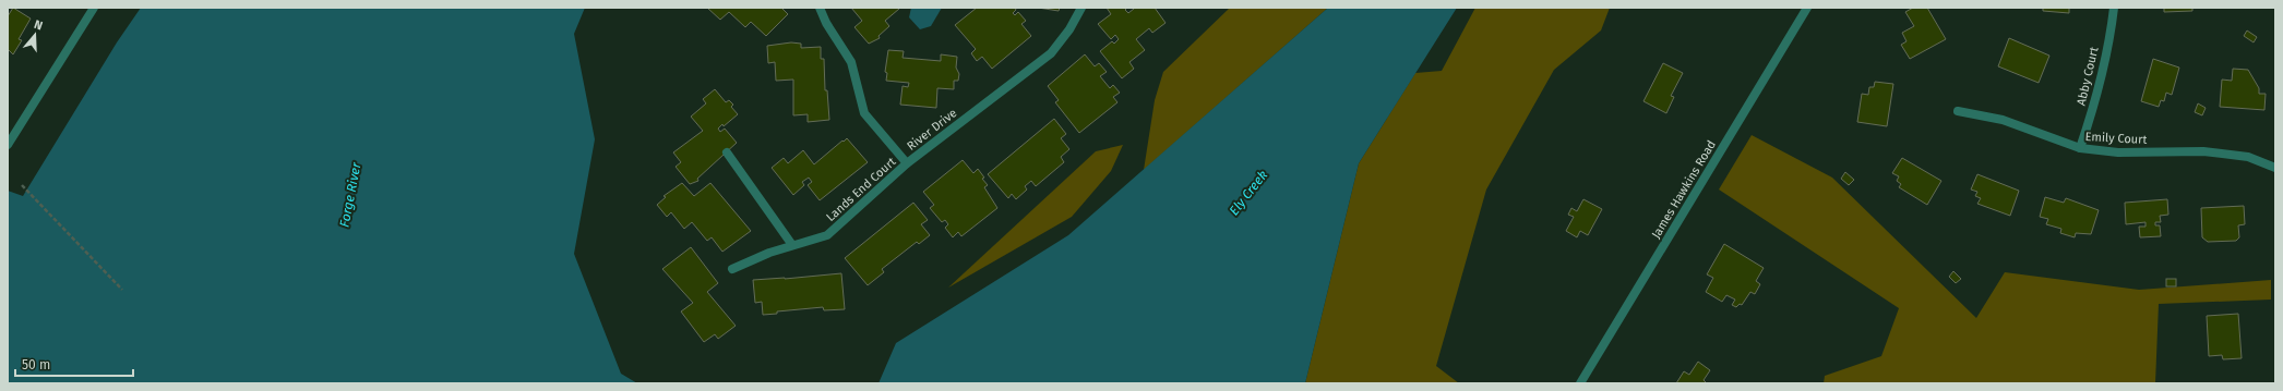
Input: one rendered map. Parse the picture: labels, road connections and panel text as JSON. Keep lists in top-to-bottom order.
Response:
{
  "streets": {
    "street": [
      "Abby Court",
      "River Drive",
      "Emily Court",
      "Lands End Court",
      "James Hawkins Road"
    ]
  },
  "crossings": [
    ["Abby Court", "Emily Court"],
    ["River Drive", "Lands End Court"]
  ],
  "water": ["Ely Creek", "Forge River"],
  "scale_bar": "50 m",
  "north": "top"
}
